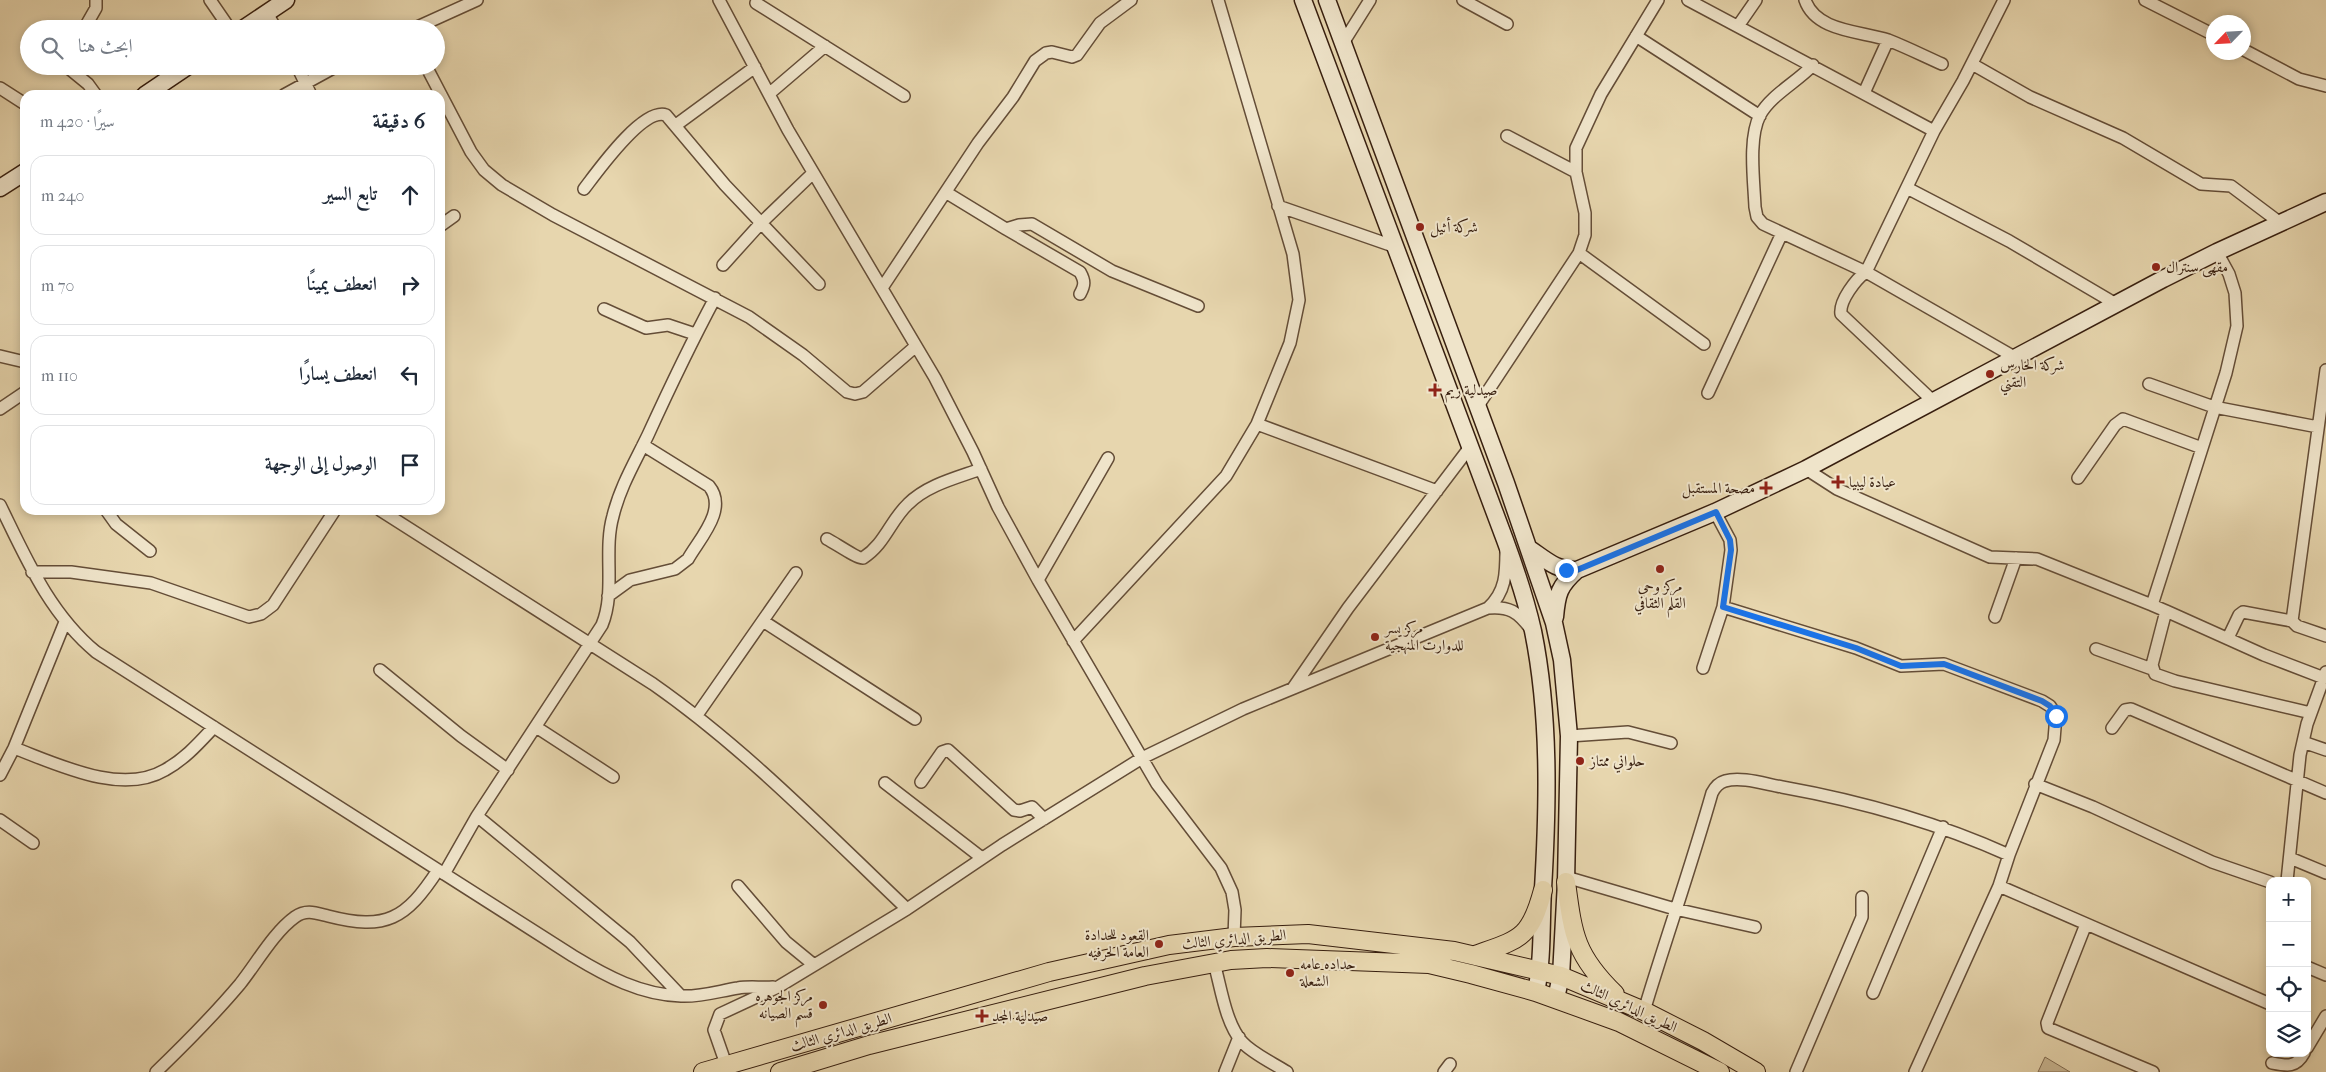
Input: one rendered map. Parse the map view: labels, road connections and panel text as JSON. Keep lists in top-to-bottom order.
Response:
{
  "streets": {
    "main road": ["الطريق الدائري الثالث"]
  },
  "places": {
    "other": [
      "شركة أثيل",
      "مقهى سنترال",
      "شركة الحارس التقني",
      "مركز وحي القلم الثقافي",
      "مركز يسر للدوارت المنهجية",
      "حلواني ممتاز",
      "القعود للحدادة العامة الحرفيه",
      "حداده عامه الشعلة",
      "مركز الجوهره قسم الصيانه"
    ],
    "health": [
      "صيدلية ريم",
      "عيادة ليبيا",
      "مصحة المستقبل",
      "صيدلية المجد"
    ]
  },
  "north": "bottom left",
  "page": {
    "search": "ابحث هنا",
    "heading": ["6 دقيقة", "سيرًا · 420 m"],
    "list": [
      ["تابع السير", "240 m"],
      ["انعطف يمينًا", "70 m"],
      ["انعطف يسارًا", "110 m"],
      "الوصول إلى الوجهة"
    ],
    "map_buttons": ["+", "−"]
  }
}
